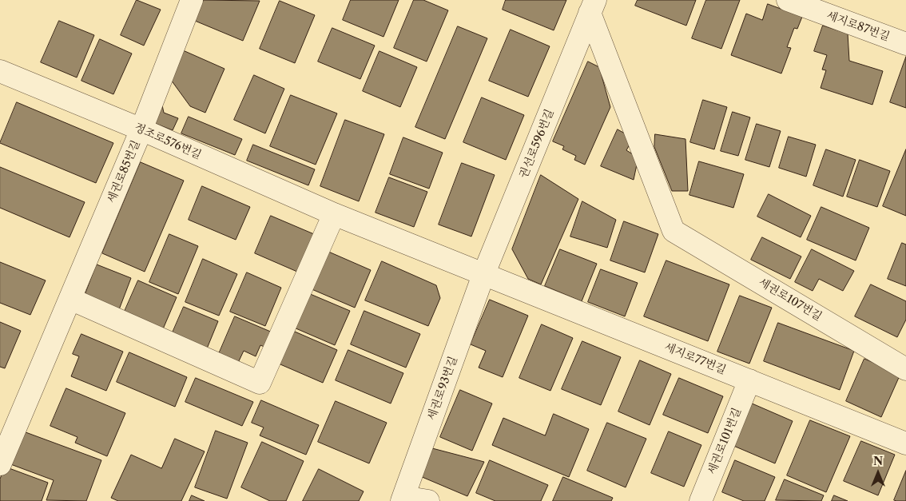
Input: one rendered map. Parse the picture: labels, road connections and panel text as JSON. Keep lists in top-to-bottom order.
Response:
{
  "streets": {
    "street": [
      "세지로87번길",
      "정조로576번길",
      "권선로596번길",
      "세권로85번길",
      "세권로107번길",
      "세지로77번길",
      "세권로93번길",
      "세권로101번길"
    ]
  },
  "crossings": [
    ["정조로576번길", "권선로596번길"],
    ["정조로576번길", "세권로85번길"],
    ["정조로576번길", "세지로77번길"],
    ["정조로576번길", "세권로93번길"],
    ["권선로596번길", "세권로107번길"],
    ["권선로596번길", "세지로77번길"],
    ["권선로596번길", "세권로93번길"],
    ["세지로77번길", "세권로93번길"],
    ["세지로77번길", "세권로101번길"]
  ],
  "north": "top"
}
